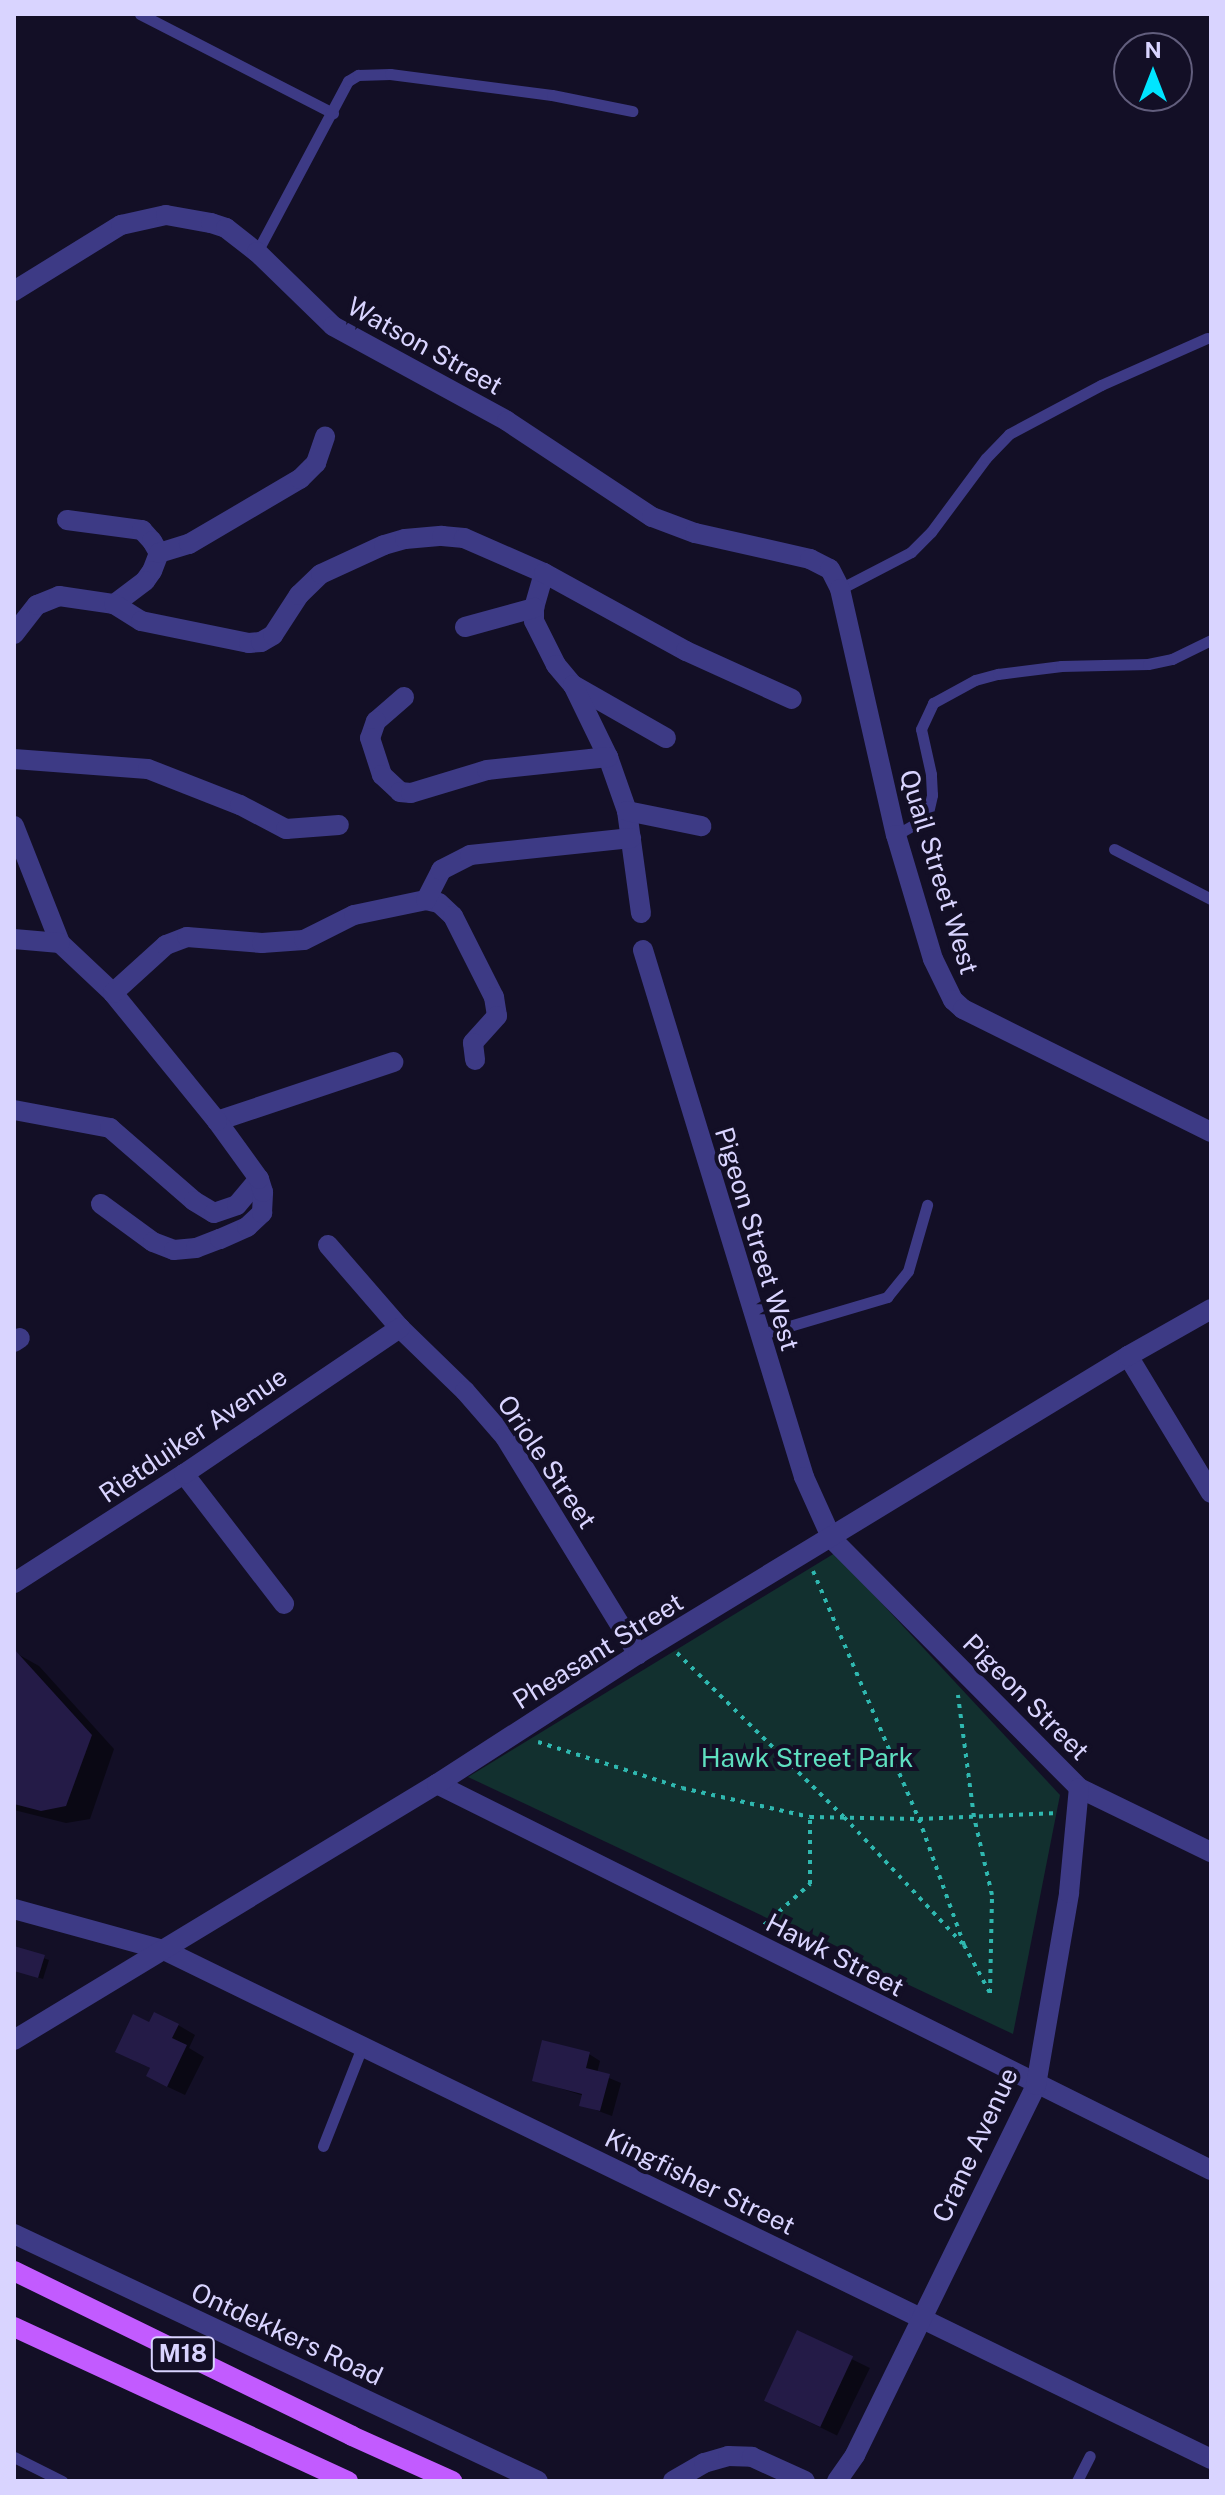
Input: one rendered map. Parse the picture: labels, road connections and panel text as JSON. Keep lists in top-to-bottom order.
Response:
{
  "streets": {
    "main road": ["M18"],
    "street": [
      "Watson Street",
      "Quail Street West",
      "Pigeon Street West",
      "Rietduiker Avenue",
      "Oriole Street",
      "Pheasant Street",
      "Pigeon Street",
      "Hawk Street",
      "Crane Avenue",
      "Kingfisher Street",
      "Ontdekkers Road"
    ]
  },
  "crossings": [
    ["Watson Street", "Quail Street West"],
    ["Pigeon Street West", "Pheasant Street"],
    ["Pigeon Street West", "Pigeon Street"],
    ["Rietduiker Avenue", "Oriole Street"],
    ["Oriole Street", "Pheasant Street"],
    ["Pheasant Street", "Pigeon Street"],
    ["Pheasant Street", "Hawk Street"],
    ["Pheasant Street", "Kingfisher Street"],
    ["Pigeon Street", "Crane Avenue"],
    ["Hawk Street", "Crane Avenue"],
    ["Crane Avenue", "Kingfisher Street"]
  ],
  "parks": ["Hawk Street Park"],
  "north": "top"
}
